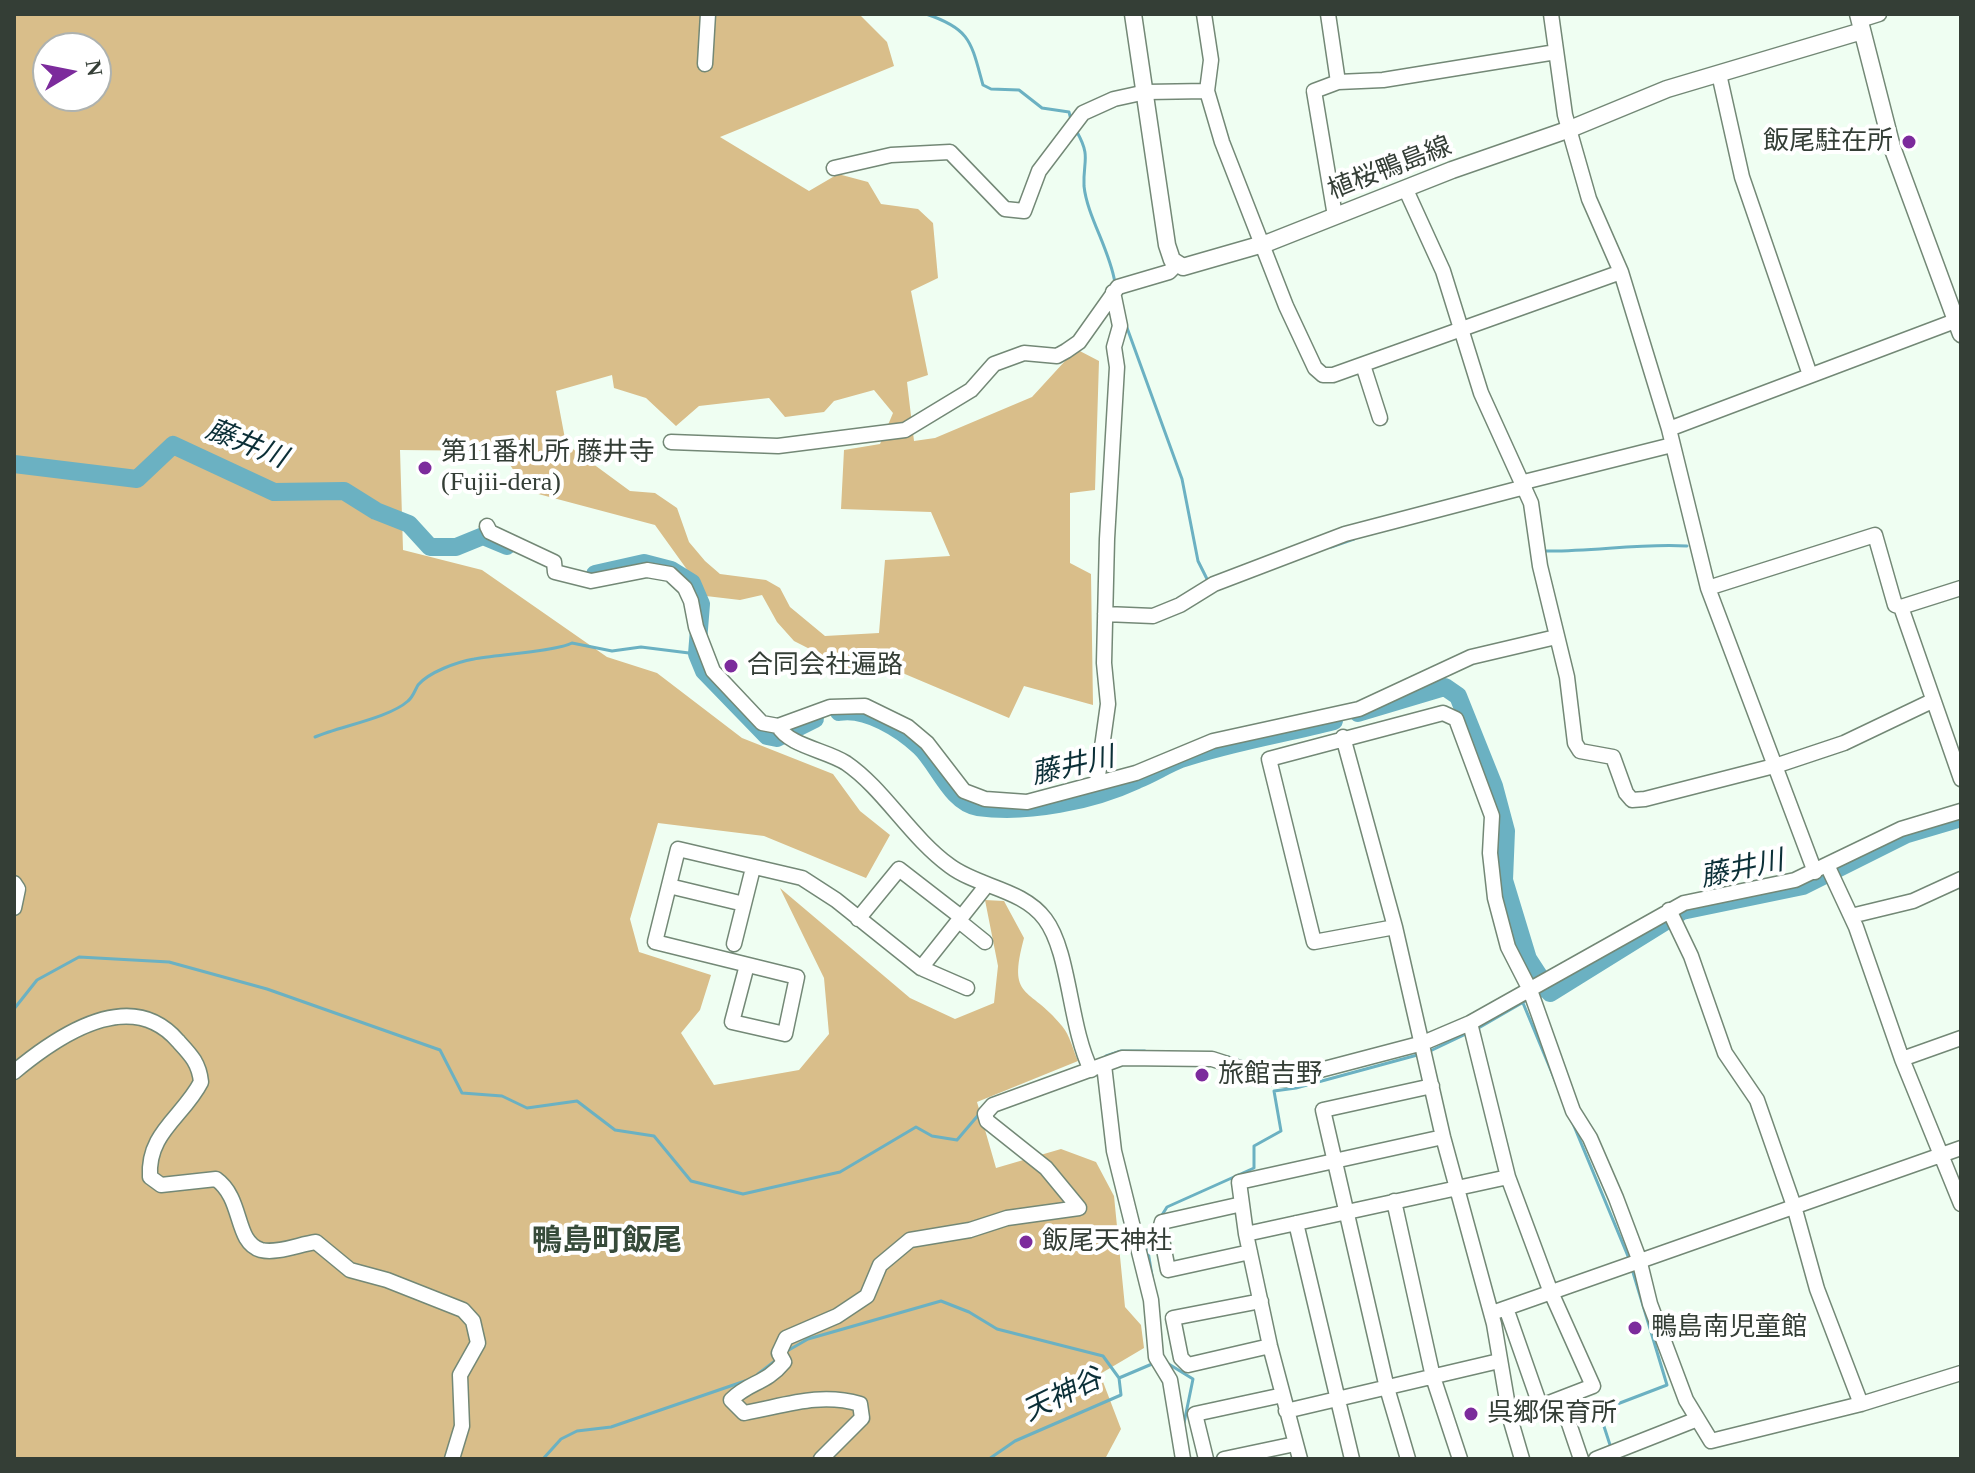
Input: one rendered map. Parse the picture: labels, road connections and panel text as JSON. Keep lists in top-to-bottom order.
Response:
{
  "streets": {
    "main road": ["植桜鴨島線"]
  },
  "districts": ["鴨島町飯尾"],
  "water": ["藤井川", "天神谷"],
  "places": [
    "飯尾駐在所",
    "第11番札所 藤井寺 (Fujii-dera)",
    "合同会社遍路",
    "旅館吉野",
    "飯尾天神社",
    "鴨島南児童館",
    "呉郷保育所"
  ],
  "north": "right"
}
